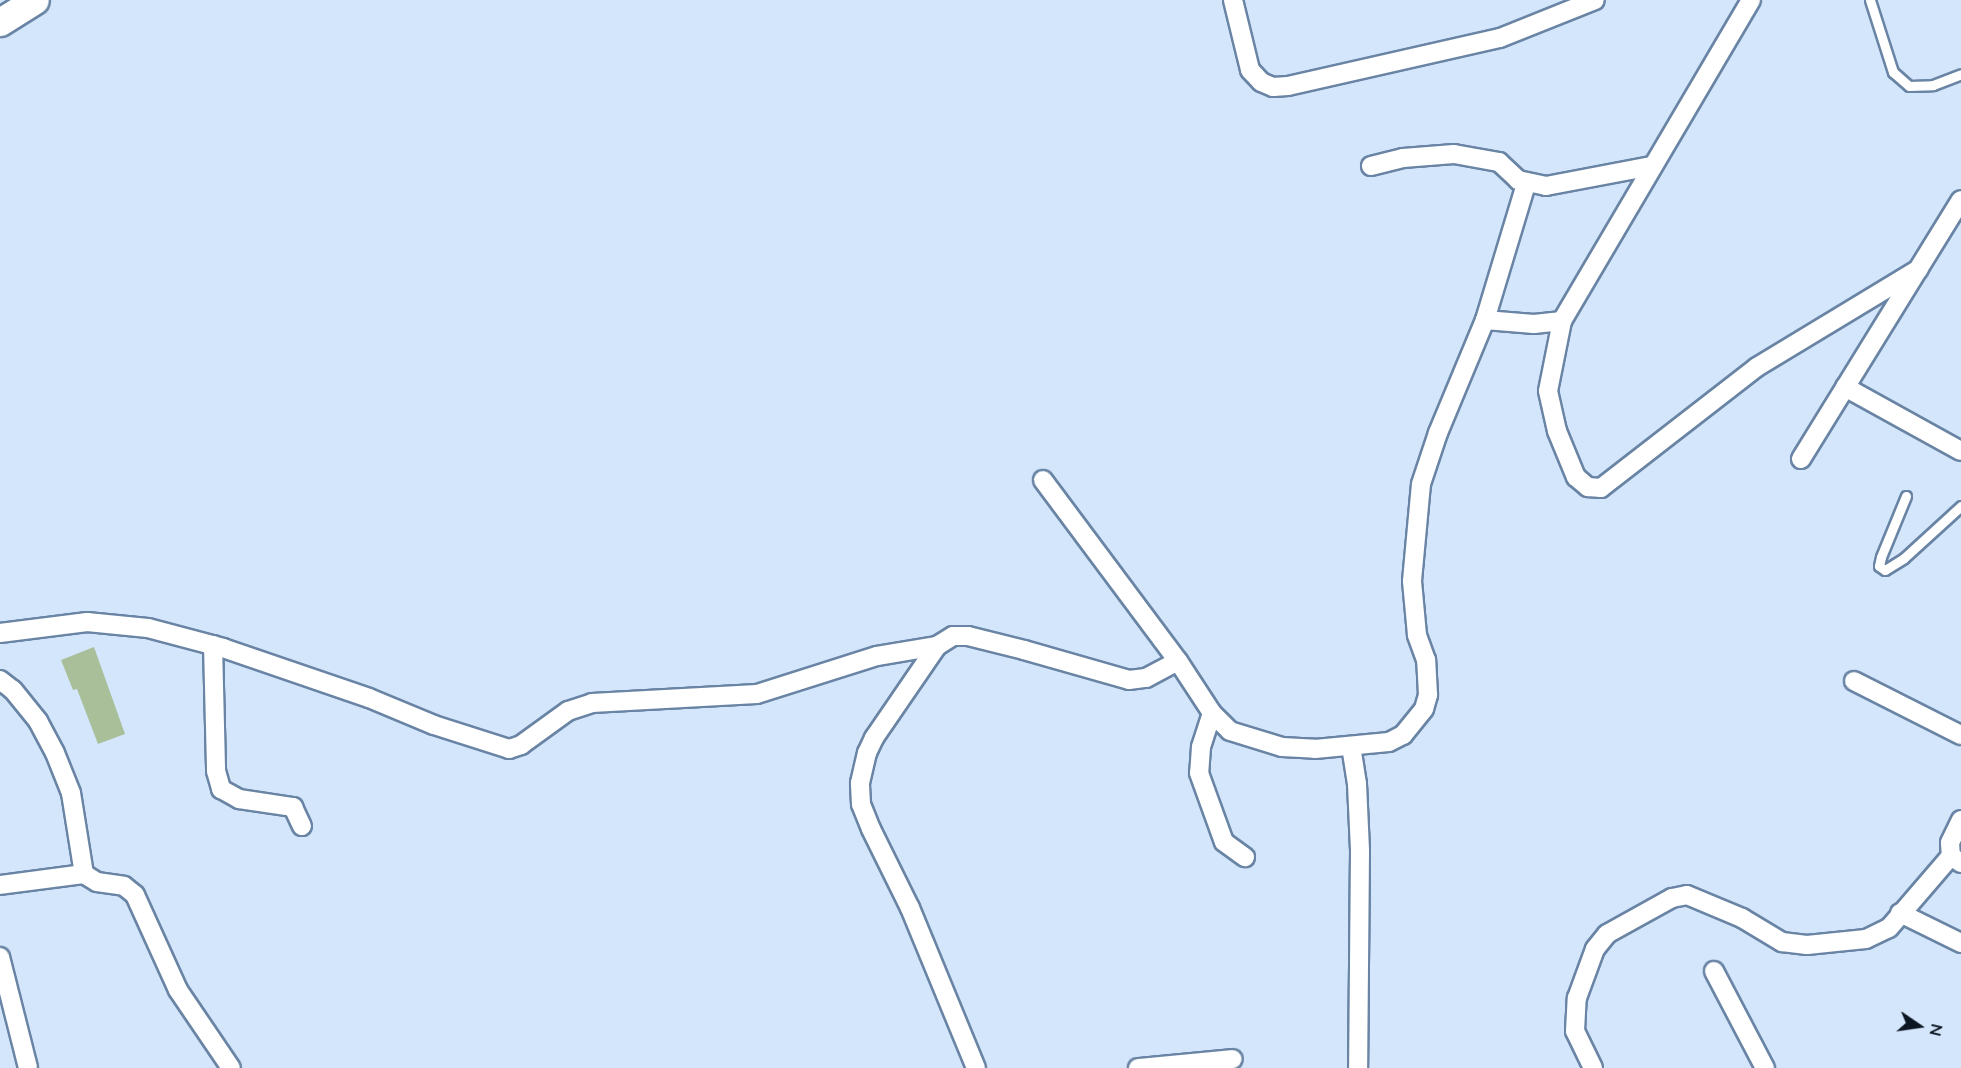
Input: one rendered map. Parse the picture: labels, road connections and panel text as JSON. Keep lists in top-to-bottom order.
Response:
{
  "north": "right"
}
